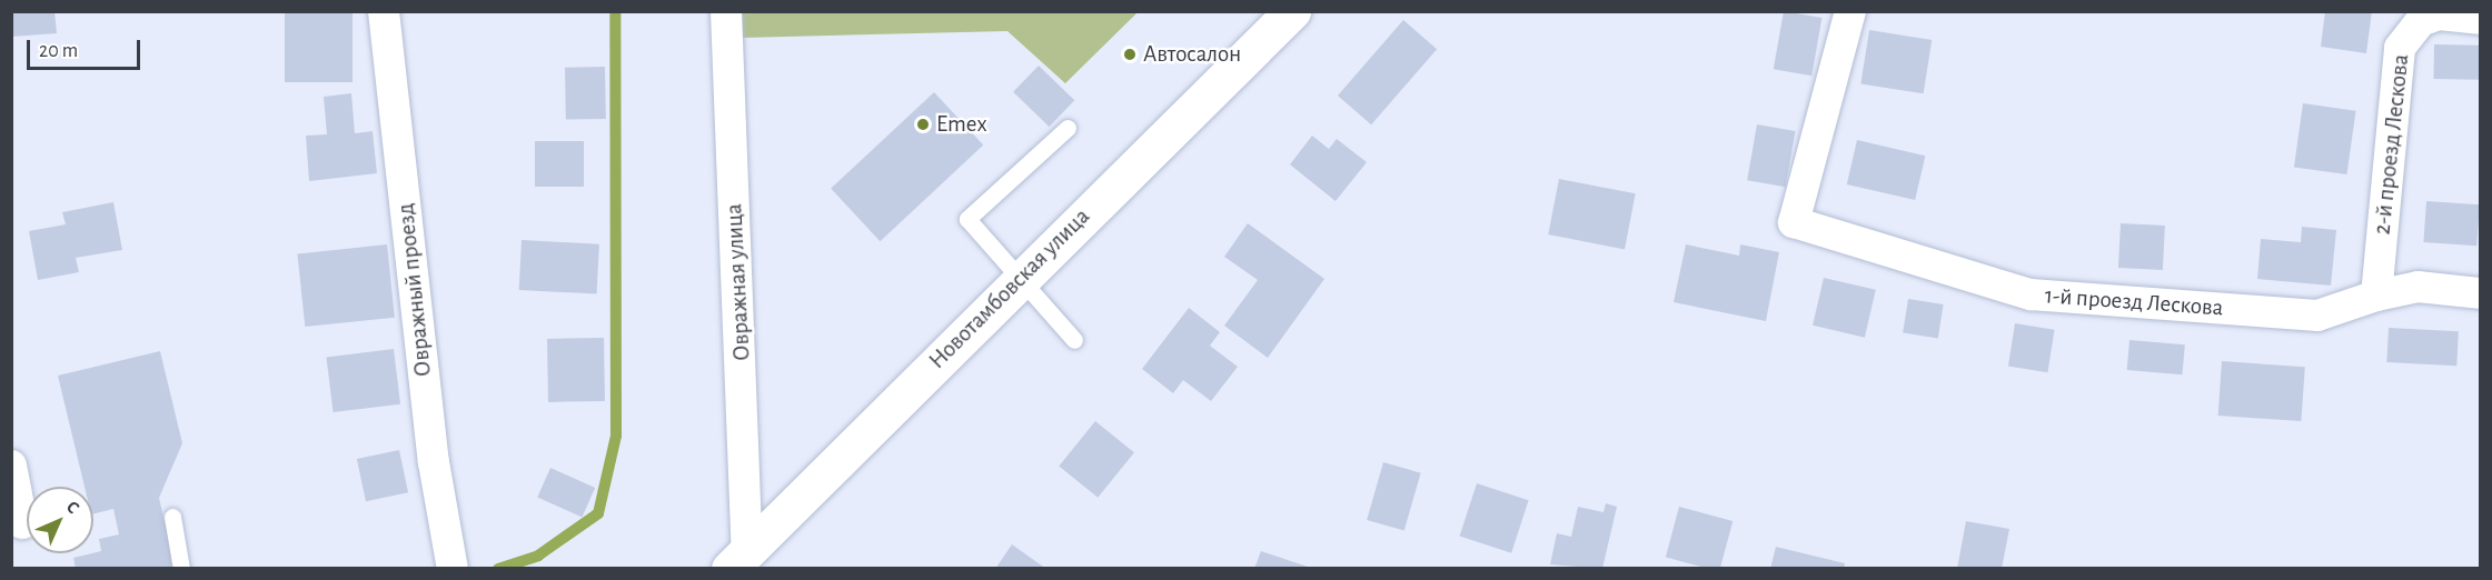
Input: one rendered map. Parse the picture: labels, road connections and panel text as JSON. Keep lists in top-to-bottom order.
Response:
{
  "streets": {
    "main road": ["Новотамбовская улица"],
    "street": [
      "2-й проезд Лескова",
      "Овражная улица",
      "Овражный проезд",
      "1-й проезд Лескова"
    ]
  },
  "crossings": [
    ["2-й проезд Лескова", "1-й проезд Лескова"],
    ["Овражная улица", "Новотамбовская улица"]
  ],
  "places": ["Автосалон", "Emex"],
  "scale_bar": "20 m",
  "north": "top right"
}
